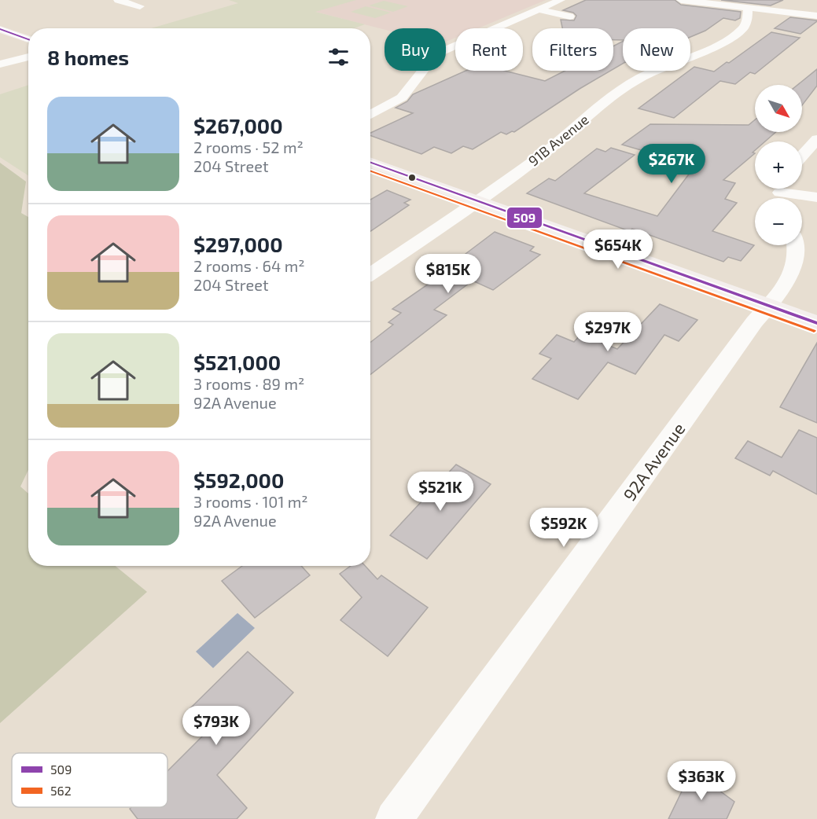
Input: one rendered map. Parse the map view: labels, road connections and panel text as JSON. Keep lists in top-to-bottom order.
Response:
{
  "streets": {
    "street": ["91B Avenue", "92A Avenue"]
  },
  "lines": ["transit line 509", "transit line 562"],
  "legend": ["509", "562"],
  "north": "bottom right",
  "page": {
    "chip": [
      "Buy",
      "Rent",
      "Filters",
      "New"
    ],
    "heading": "8 homes",
    "map_buttons": ["+", "−"],
    "list": [
      {
        "name": "$267,000",
        "note": "2 rooms · 52 m² · 204 Street"
      },
      {
        "name": "$297,000",
        "note": "2 rooms · 64 m² · 204 Street"
      },
      {
        "name": "$521,000",
        "note": "3 rooms · 89 m² · 92A Avenue"
      },
      {
        "name": "$592,000",
        "note": "3 rooms · 101 m² · 92A Avenue"
      }
    ],
    "price": [
      "$267K",
      "$654K",
      "$815K",
      "$297K",
      "$521K",
      "$592K",
      "$793K",
      "$363K"
    ]
  }
}
